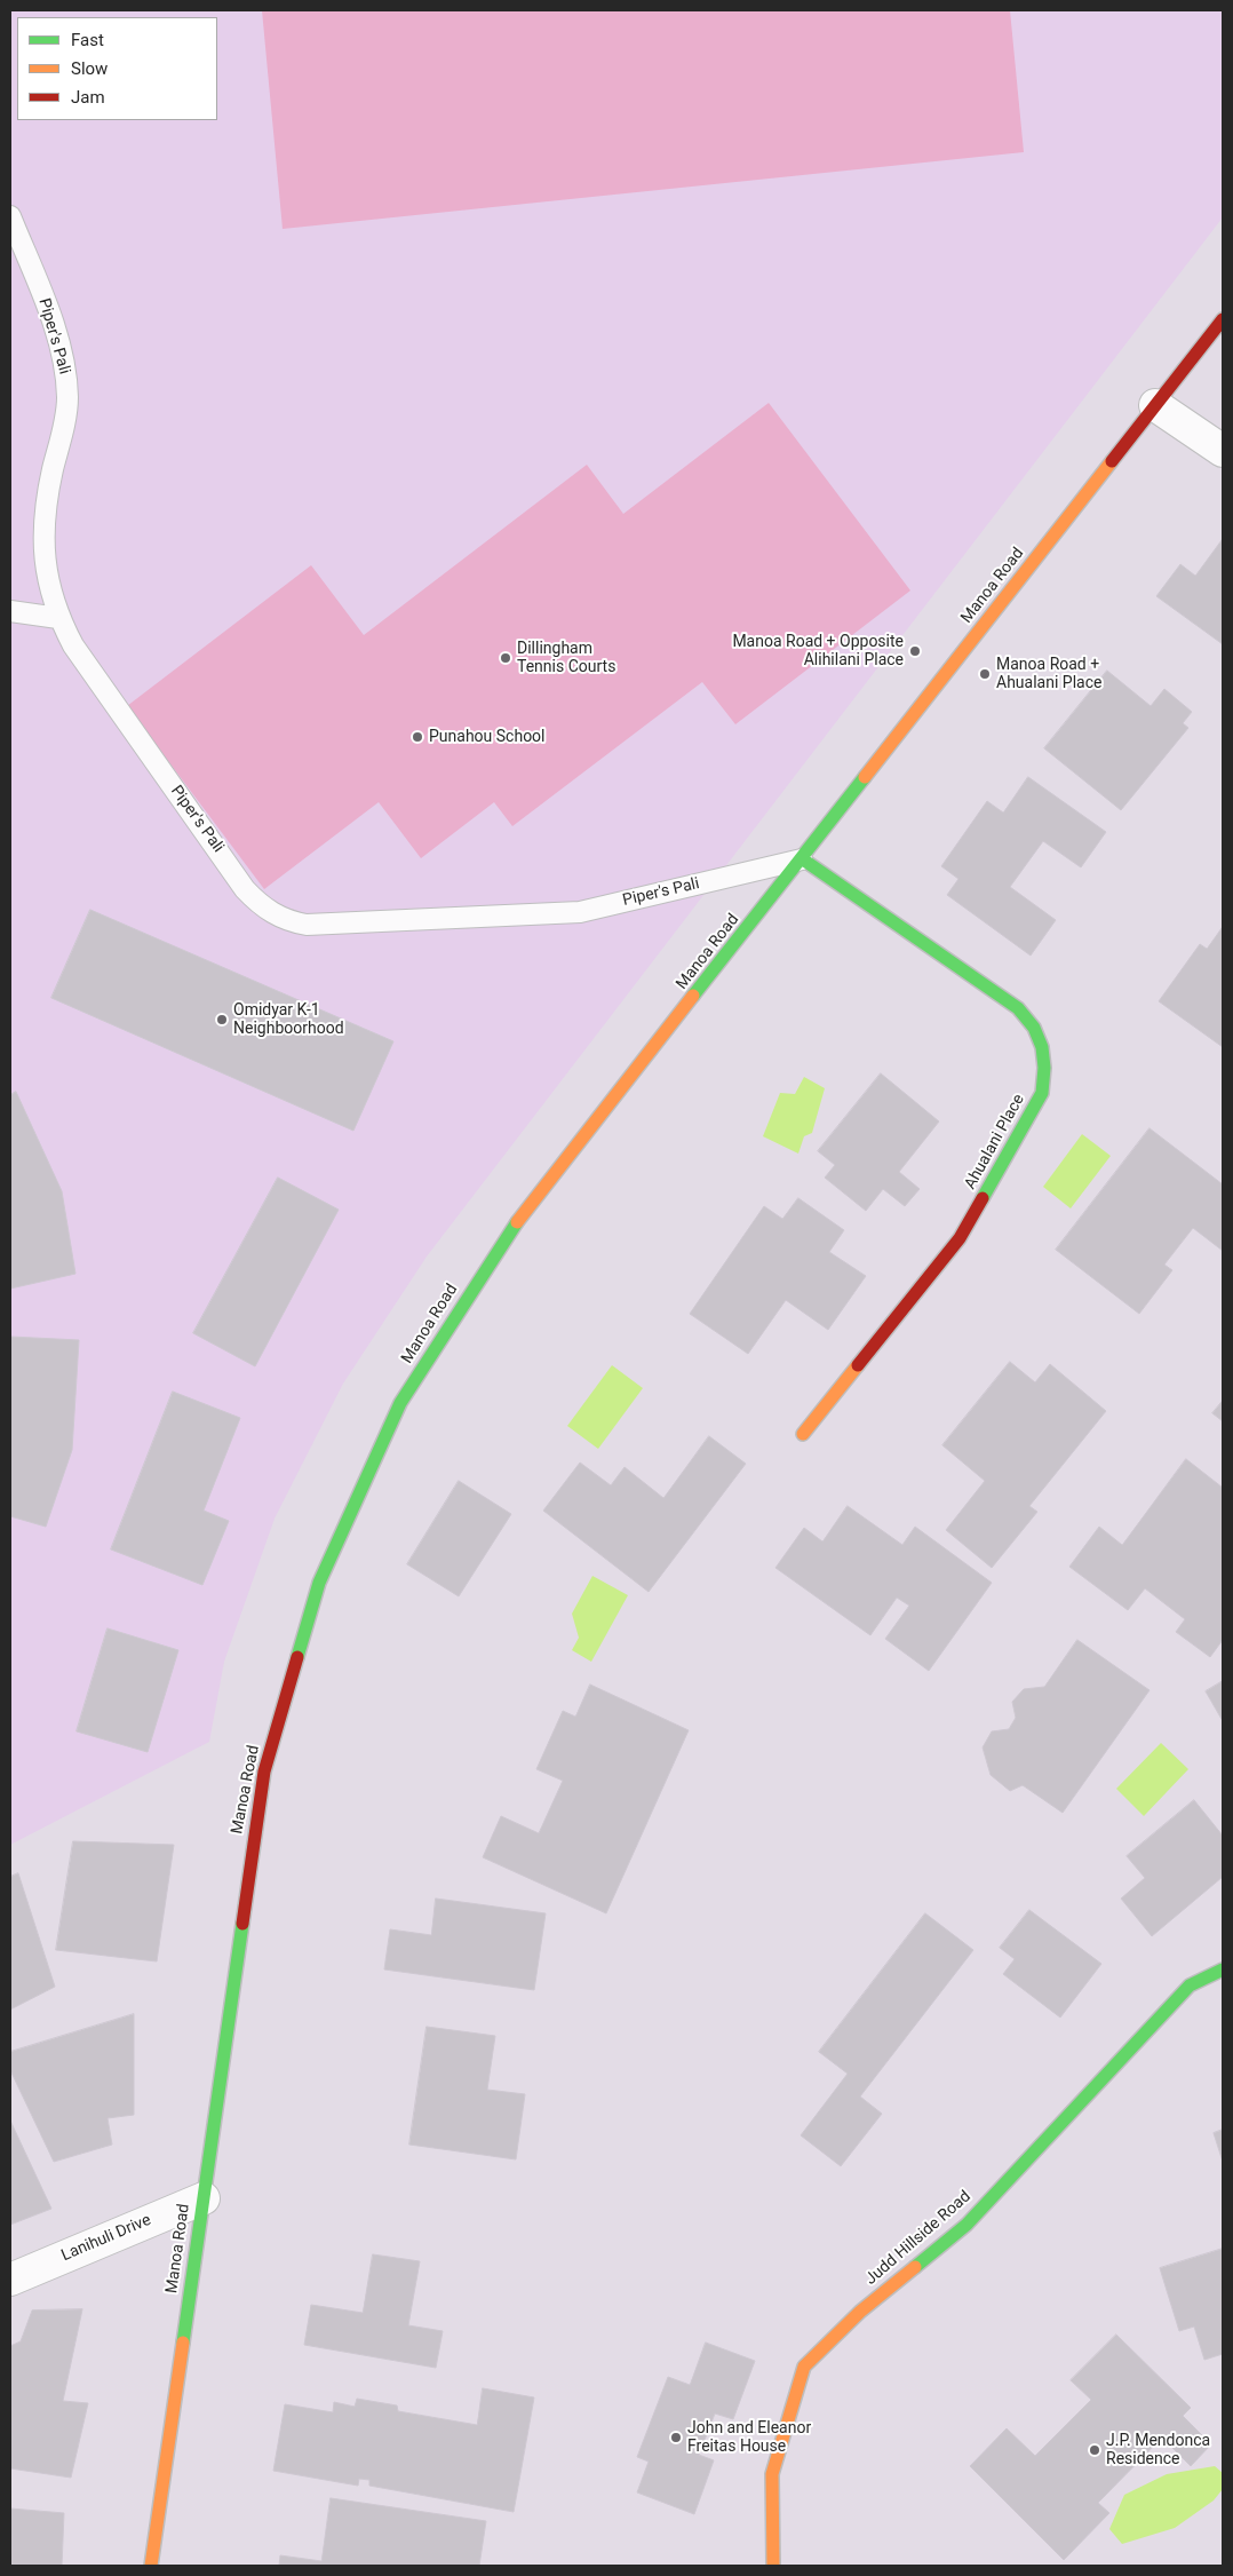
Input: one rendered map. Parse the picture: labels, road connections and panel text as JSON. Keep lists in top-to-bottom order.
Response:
{
  "streets": {
    "main road": ["Manoa Road", "Ahualani Place", "Judd Hillside Road"],
    "street": ["Lanihuli Drive"],
    "lane": ["Piper's Pali"]
  },
  "crossings": [
    ["Piper's Pali", "Manoa Road"],
    ["Piper's Pali", "Ahualani Place"],
    ["Manoa Road", "Ahualani Place"],
    ["Manoa Road", "Lanihuli Drive"]
  ],
  "places": [
    "Manoa Road + Opposite Alihilani Place",
    "Dillingham Tennis Courts",
    "Manoa Road + Ahualani Place",
    "Punahou School",
    "Omidyar K-1 Neighboorhood",
    "John and Eleanor Freitas House",
    "J.P. Mendonca Residence"
  ],
  "legend": ["Fast", "Slow", "Jam"]
}
